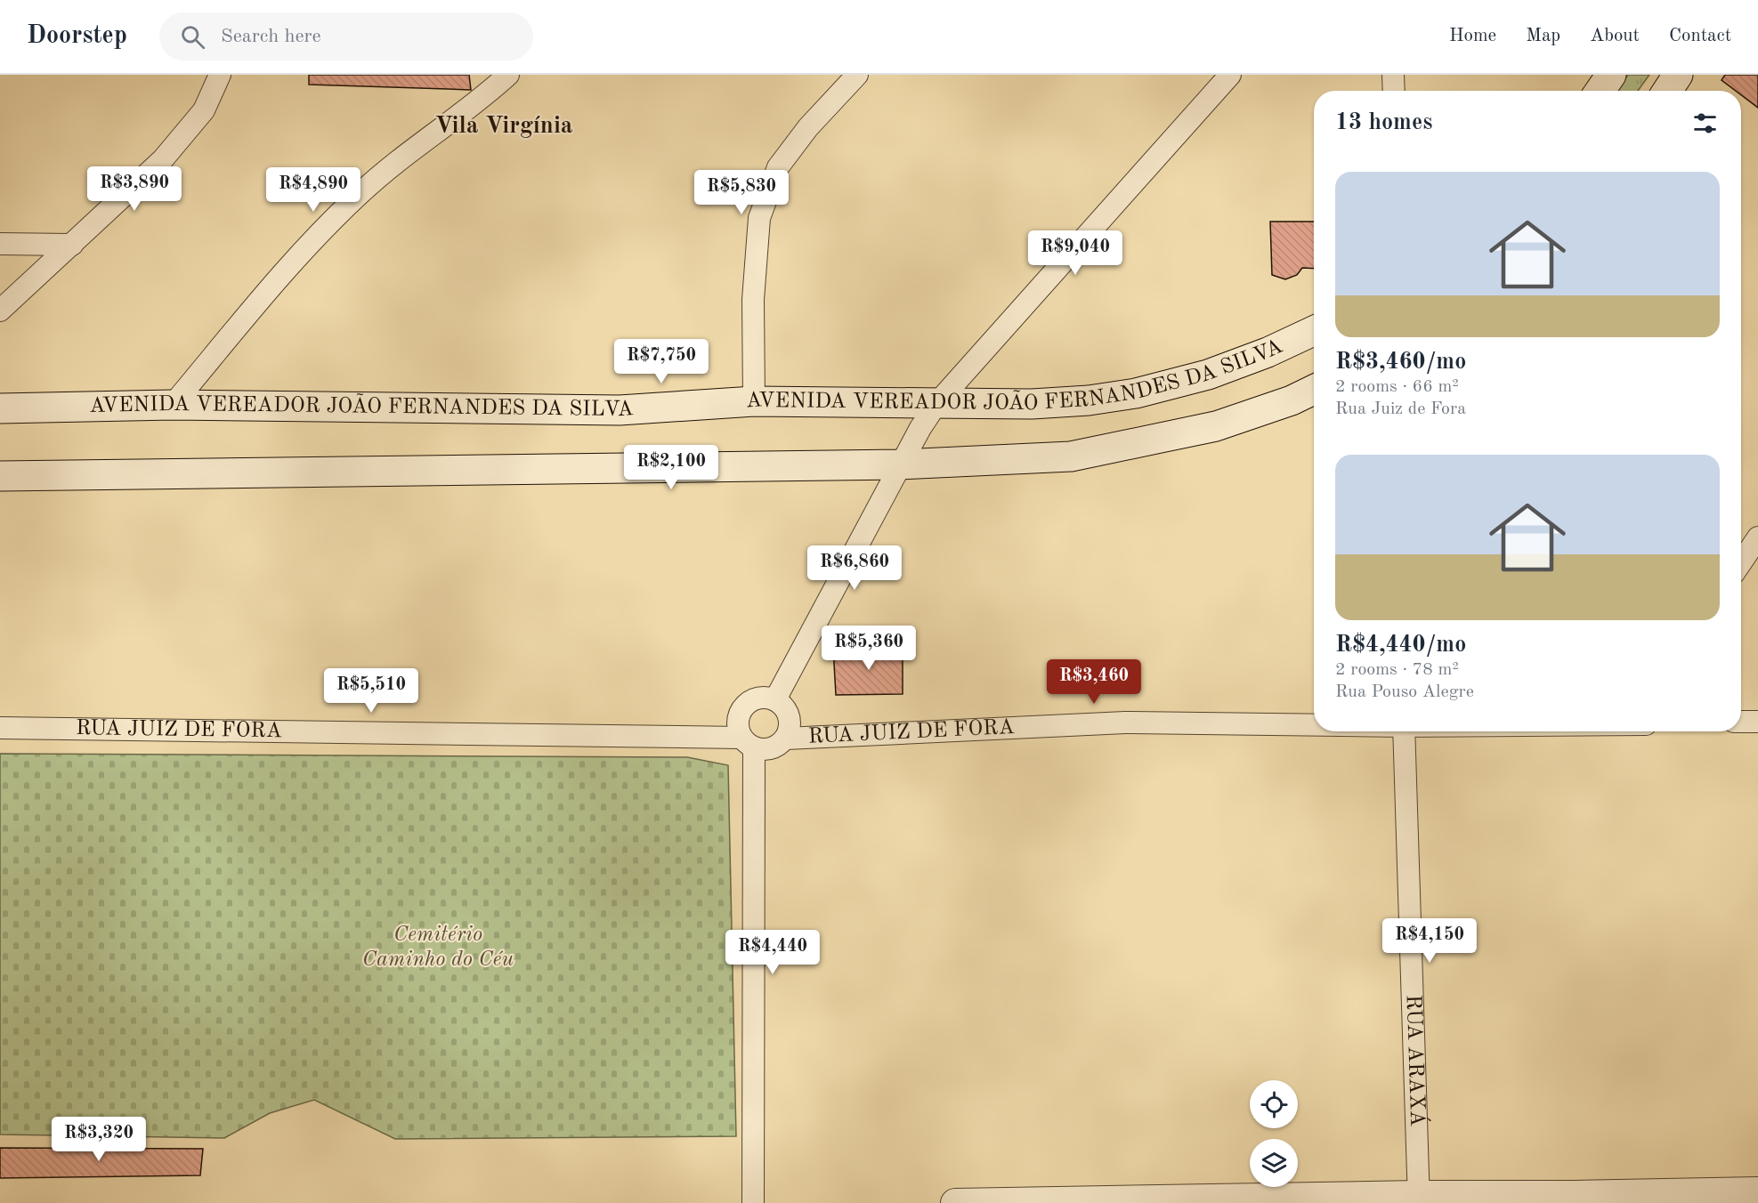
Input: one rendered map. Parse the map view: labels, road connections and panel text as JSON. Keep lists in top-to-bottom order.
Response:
{
  "streets": {
    "main road": ["AVENIDA VEREADOR JOÃO FERNANDES DA SILVA"],
    "street": ["RUA JUIZ DE FORA", "RUA ARAXÁ"]
  },
  "districts": ["Vila Virgínia"],
  "parks": ["Cemitério Caminho do Céu"],
  "page": {
    "header": "Doorstep",
    "search": "Search here",
    "nav": [
      "Home",
      "Map",
      "About",
      "Contact"
    ],
    "heading": "13 homes",
    "list": [
      {
        "name": "R$3,460/mo",
        "note": "2 rooms · 66 m² · Rua Juiz de Fora"
      },
      {
        "name": "R$4,440/mo",
        "note": "2 rooms · 78 m² · Rua Pouso Alegre"
      }
    ],
    "price": [
      "R$3,890",
      "R$4,890",
      "R$5,830",
      "R$9,040",
      "R$7,750",
      "R$2,100",
      "R$6,860",
      "R$5,360",
      "R$3,460",
      "R$5,510",
      "R$4,150",
      "R$4,440",
      "R$3,320"
    ]
  }
}
